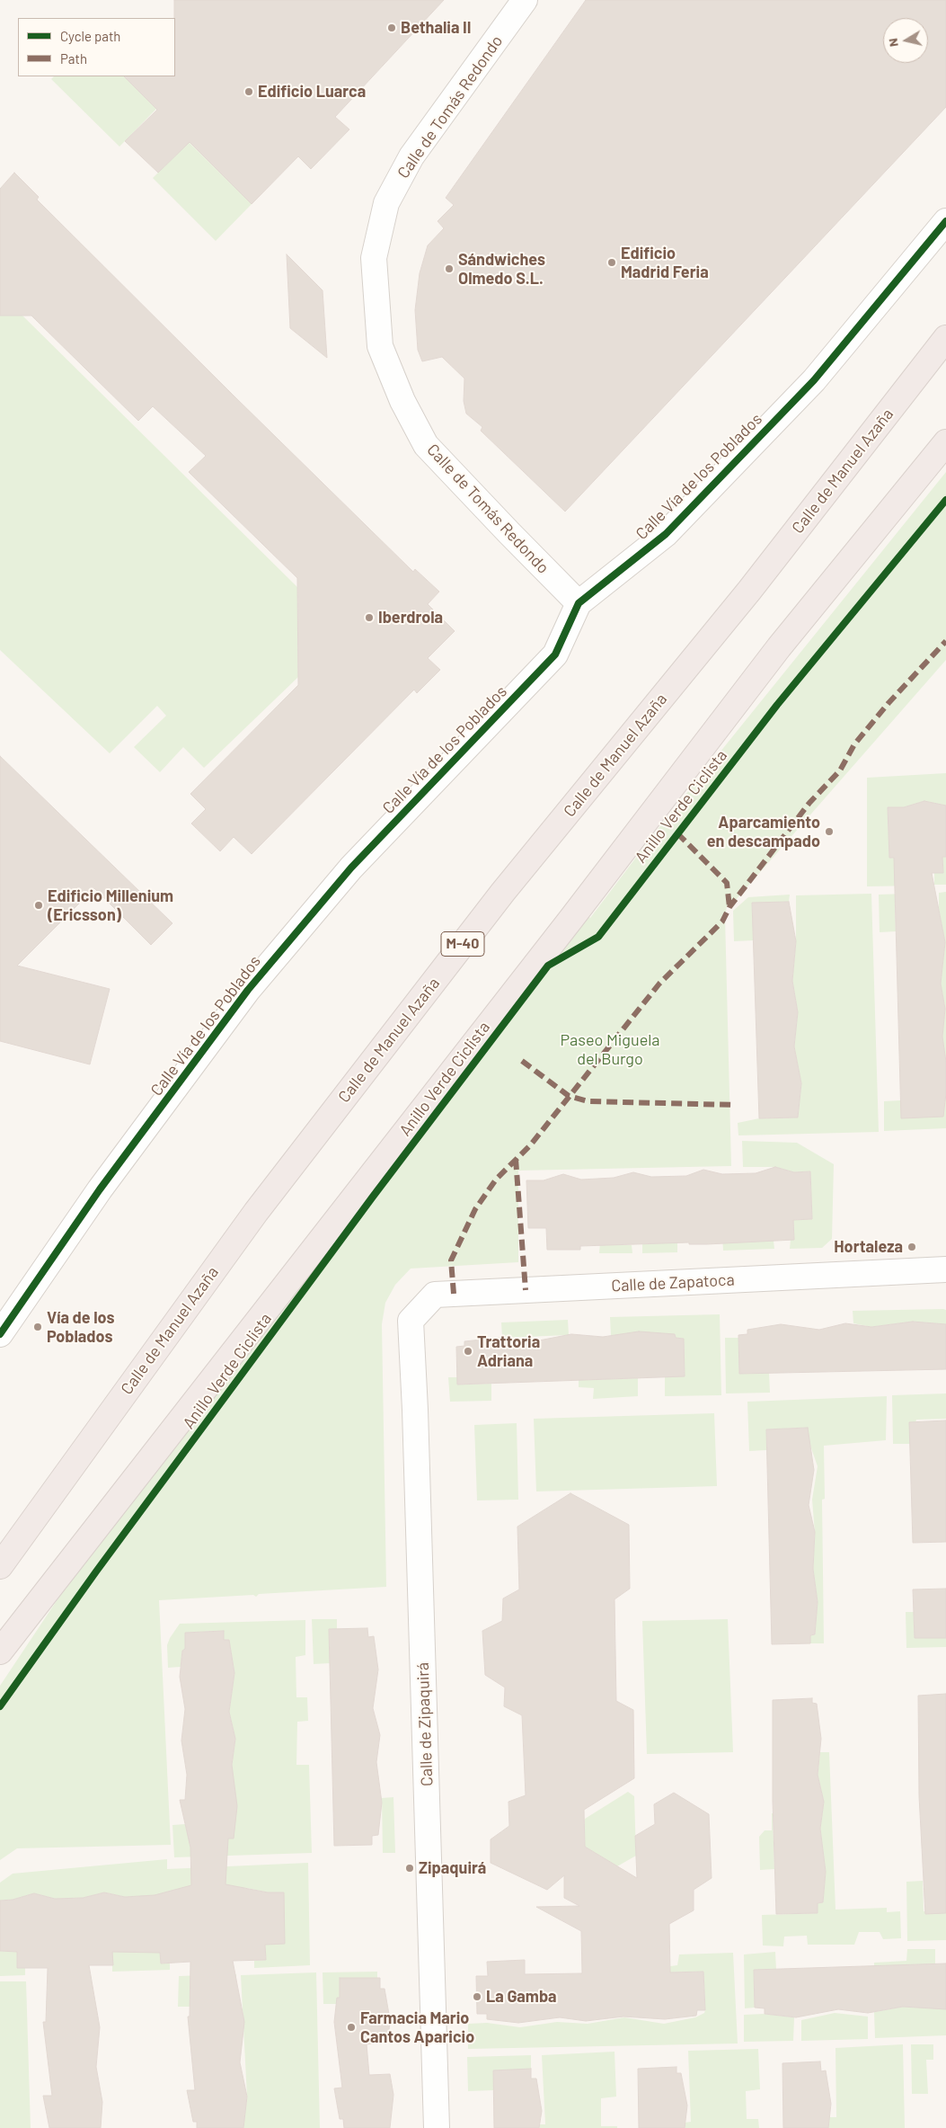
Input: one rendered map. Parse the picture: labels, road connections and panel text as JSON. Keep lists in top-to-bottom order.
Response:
{
  "streets": {
    "highway": ["Calle de Manuel Azaña", "M-40"],
    "street": [
      "Calle de Tomás Redondo",
      "Calle Vía de los Poblados",
      "Calle de Zapatoca",
      "Calle de Zipaquirá"
    ],
    "cycle path": ["Anillo Verde Ciclista"]
  },
  "crossings": [
    ["Calle de Tomás Redondo", "Calle Vía de los Poblados"],
    ["Calle de Zapatoca", "Calle de Zipaquirá"]
  ],
  "parks": ["Paseo Miguela del Burgo"],
  "places": [
    "Bethalia II",
    "Edificio Luarca",
    "Edificio Madrid Feria",
    "Sándwiches Olmedo S.L.",
    "Iberdrola",
    "Aparcamiento en descampado",
    "Edificio Millenium (Ericsson)",
    "Hortaleza",
    "Vía de los Poblados",
    "Trattoria Adriana",
    "Zipaquirá",
    "La Gamba",
    "Farmacia Mario Cantos Aparicio"
  ],
  "legend": ["Cycle path", "Path"],
  "north": "left"
}
